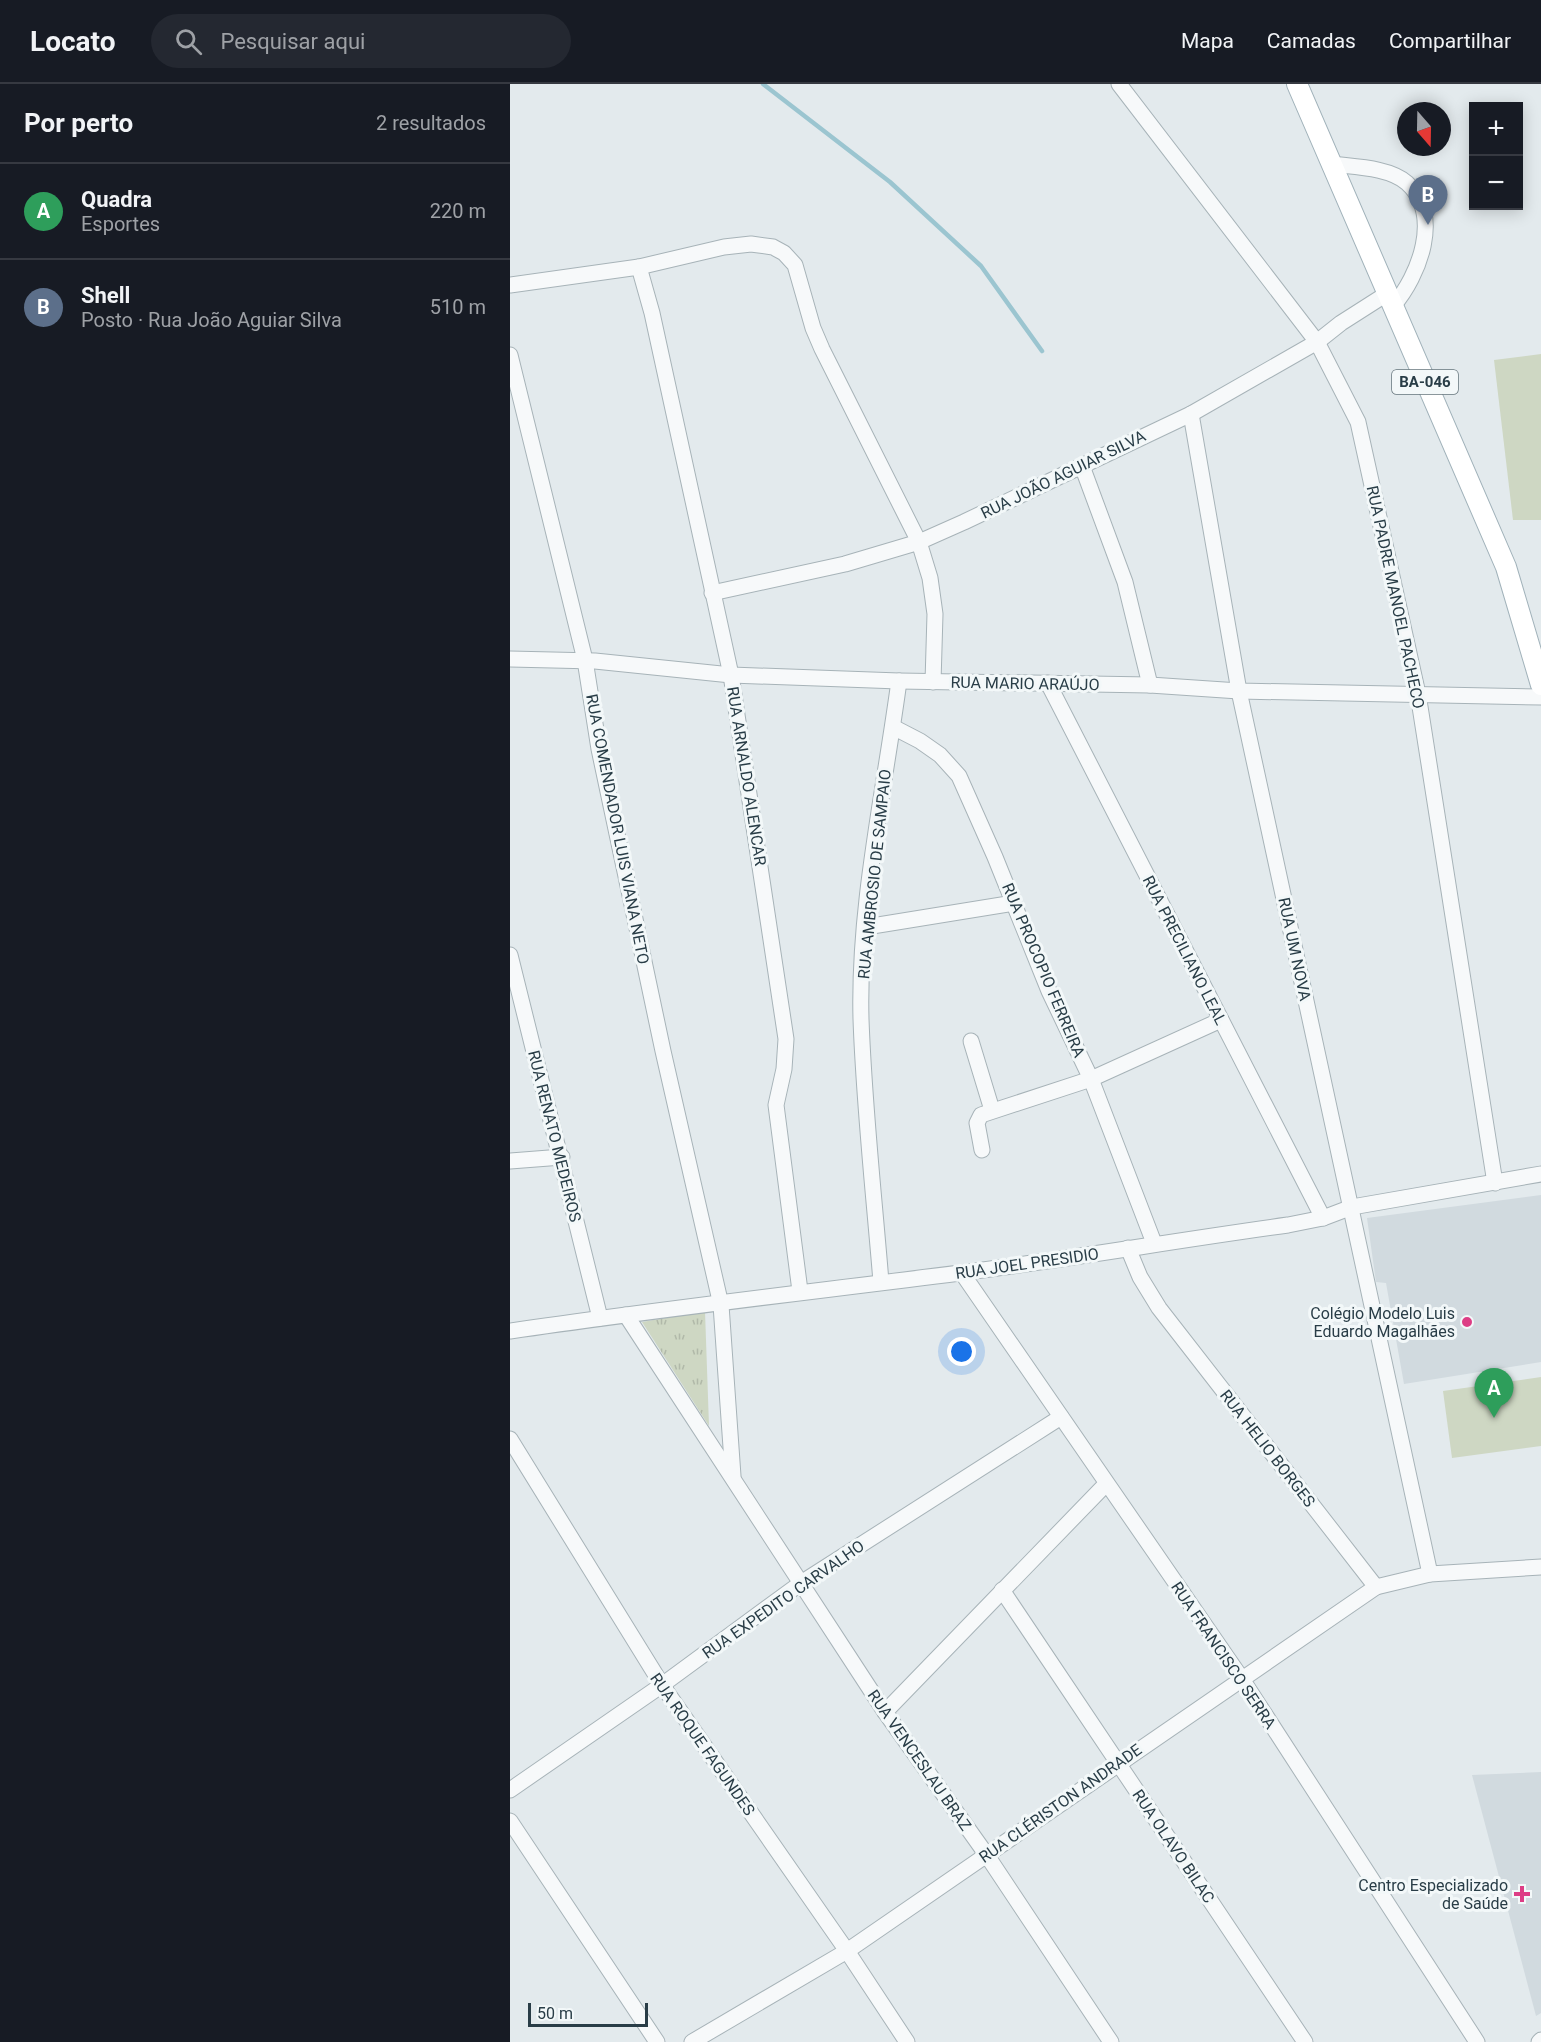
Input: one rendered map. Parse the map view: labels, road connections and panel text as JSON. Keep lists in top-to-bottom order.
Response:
{
  "streets": {
    "main road": ["BA-046"],
    "street": [
      "RUA JOÃO AGUIAR SILVA",
      "RUA PADRE MANOEL PACHECO",
      "RUA MARIO ARAÚJO",
      "RUA ARNALDO ALENCAR",
      "RUA COMENDADOR LUIS VIANA NETO",
      "RUA AMBROSIO DE SAMPAIO",
      "RUA UM NOVA",
      "RUA PRECILIANO LEAL",
      "RUA PROCOPIO FERREIRA",
      "RUA RENATO MEDEIROS",
      "RUA JOEL PRESIDIO",
      "RUA HELIO BORGES",
      "RUA EXPEDITO CARVALHO",
      "RUA FRANCISCO SERRA",
      "RUA ROQUE FAGUNDES",
      "RUA VENCESLAU BRAZ",
      "RUA CLÉRISTON ANDRADE",
      "RUA OLAVO BILAC"
    ]
  },
  "crossings": [
    ["BA-046", "RUA JOÃO AGUIAR SILVA"],
    ["RUA JOÃO AGUIAR SILVA", "RUA PADRE MANOEL PACHECO"],
    ["RUA JOÃO AGUIAR SILVA", "RUA ARNALDO ALENCAR"],
    ["RUA JOÃO AGUIAR SILVA", "RUA UM NOVA"],
    ["RUA PADRE MANOEL PACHECO", "RUA MARIO ARAÚJO"],
    ["RUA PADRE MANOEL PACHECO", "RUA JOEL PRESIDIO"],
    ["RUA MARIO ARAÚJO", "RUA ARNALDO ALENCAR"],
    ["RUA MARIO ARAÚJO", "RUA COMENDADOR LUIS VIANA NETO"],
    ["RUA MARIO ARAÚJO", "RUA AMBROSIO DE SAMPAIO"],
    ["RUA MARIO ARAÚJO", "RUA UM NOVA"],
    ["RUA MARIO ARAÚJO", "RUA PRECILIANO LEAL"],
    ["RUA ARNALDO ALENCAR", "RUA JOEL PRESIDIO"],
    ["RUA COMENDADOR LUIS VIANA NETO", "RUA JOEL PRESIDIO"],
    ["RUA COMENDADOR LUIS VIANA NETO", "RUA VENCESLAU BRAZ"],
    ["RUA AMBROSIO DE SAMPAIO", "RUA PROCOPIO FERREIRA"],
    ["RUA AMBROSIO DE SAMPAIO", "RUA JOEL PRESIDIO"],
    ["RUA UM NOVA", "RUA JOEL PRESIDIO"],
    ["RUA UM NOVA", "RUA CLÉRISTON ANDRADE"],
    ["RUA PRECILIANO LEAL", "RUA JOEL PRESIDIO"],
    ["RUA PROCOPIO FERREIRA", "RUA JOEL PRESIDIO"],
    ["RUA RENATO MEDEIROS", "RUA JOEL PRESIDIO"],
    ["RUA JOEL PRESIDIO", "RUA HELIO BORGES"],
    ["RUA JOEL PRESIDIO", "RUA FRANCISCO SERRA"],
    ["RUA JOEL PRESIDIO", "RUA VENCESLAU BRAZ"],
    ["RUA HELIO BORGES", "RUA CLÉRISTON ANDRADE"],
    ["RUA EXPEDITO CARVALHO", "RUA FRANCISCO SERRA"],
    ["RUA EXPEDITO CARVALHO", "RUA ROQUE FAGUNDES"],
    ["RUA EXPEDITO CARVALHO", "RUA VENCESLAU BRAZ"],
    ["RUA FRANCISCO SERRA", "RUA CLÉRISTON ANDRADE"],
    ["RUA ROQUE FAGUNDES", "RUA CLÉRISTON ANDRADE"],
    ["RUA VENCESLAU BRAZ", "RUA CLÉRISTON ANDRADE"],
    ["RUA CLÉRISTON ANDRADE", "RUA OLAVO BILAC"]
  ],
  "places": {
    "other": ["Colégio Modelo Luis Eduardo Magalhães"],
    "health": ["Centro Especializado de Saúde"]
  },
  "scale_bar": "50 m",
  "north": "bottom",
  "page": {
    "header": "Locato",
    "search": "Pesquisar aqui",
    "nav": ["Mapa", "Camadas", "Compartilhar"],
    "heading": ["Por perto", "2 resultados"],
    "map_buttons": ["+", "−"],
    "list": [
      {
        "mark": "A",
        "name": "Quadra",
        "note": "Esportes",
        "value": "220 m"
      },
      {
        "mark": "B",
        "name": "Shell",
        "note": "Posto · Rua João Aguiar Silva",
        "value": "510 m"
      }
    ],
    "pins": ["B", "A"],
    "scale": "50 m"
  }
}
